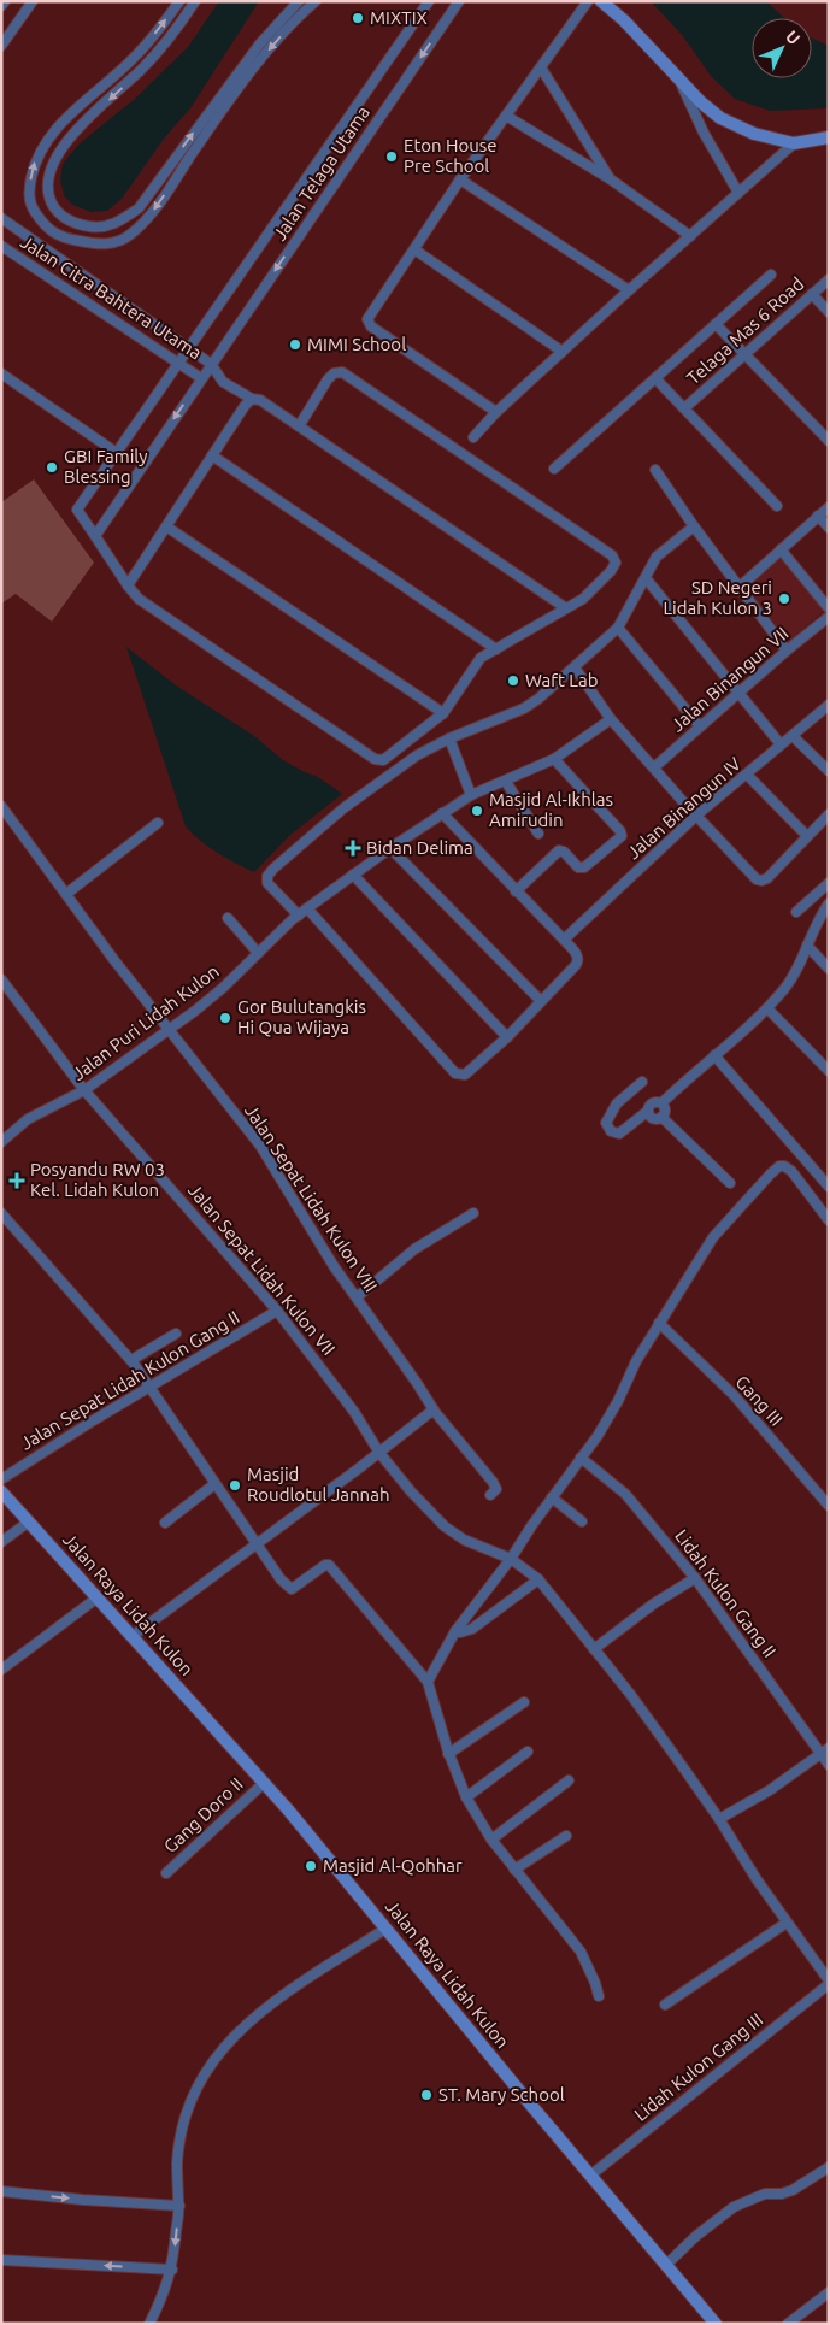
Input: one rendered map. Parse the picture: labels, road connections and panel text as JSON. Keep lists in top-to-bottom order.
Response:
{
  "streets": {
    "main road": ["Jalan Raya Lidah Kulon"],
    "street": [
      "Jalan Telaga Utama",
      "Jalan Citra Bahtera Utama",
      "Telaga Mas 6 Road",
      "Jalan Binangun VII",
      "Jalan Binangun IV",
      "Jalan Puri Lidah Kulon",
      "Jalan Sepat Lidah Kulon VIII",
      "Jalan Sepat Lidah Kulon VII",
      "Jalan Sepat Lidah Kulon Gang II",
      "Gang III",
      "Lidah Kulon Gang II",
      "Gang Doro II",
      "Lidah Kulon Gang III"
    ]
  },
  "crossings": [
    ["Jalan Telaga Utama", "Jalan Citra Bahtera Utama"],
    ["Jalan Puri Lidah Kulon", "Jalan Sepat Lidah Kulon VIII"],
    ["Jalan Puri Lidah Kulon", "Jalan Sepat Lidah Kulon VII"],
    ["Jalan Sepat Lidah Kulon VII", "Jalan Sepat Lidah Kulon Gang II"],
    ["Jalan Sepat Lidah Kulon VII", "Lidah Kulon Gang III"],
    ["Jalan Raya Lidah Kulon", "Gang Doro II"],
    ["Jalan Raya Lidah Kulon", "Lidah Kulon Gang III"]
  ],
  "places": {
    "other": [
      "MIXTIX",
      "Eton House Pre School",
      "MIMI School",
      "GBI Family Blessing",
      "SD Negeri Lidah Kulon 3",
      "Waft Lab",
      "Masjid Al-Ikhlas Amirudin",
      "Gor Bulutangkis Hi Qua Wijaya",
      "Masjid Roudlotul Jannah",
      "Masjid Al-Qohhar",
      "ST. Mary School"
    ],
    "health": ["Bidan Delima", "Posyandu RW 03 Kel. Lidah Kulon"]
  },
  "north": "top right"
}
